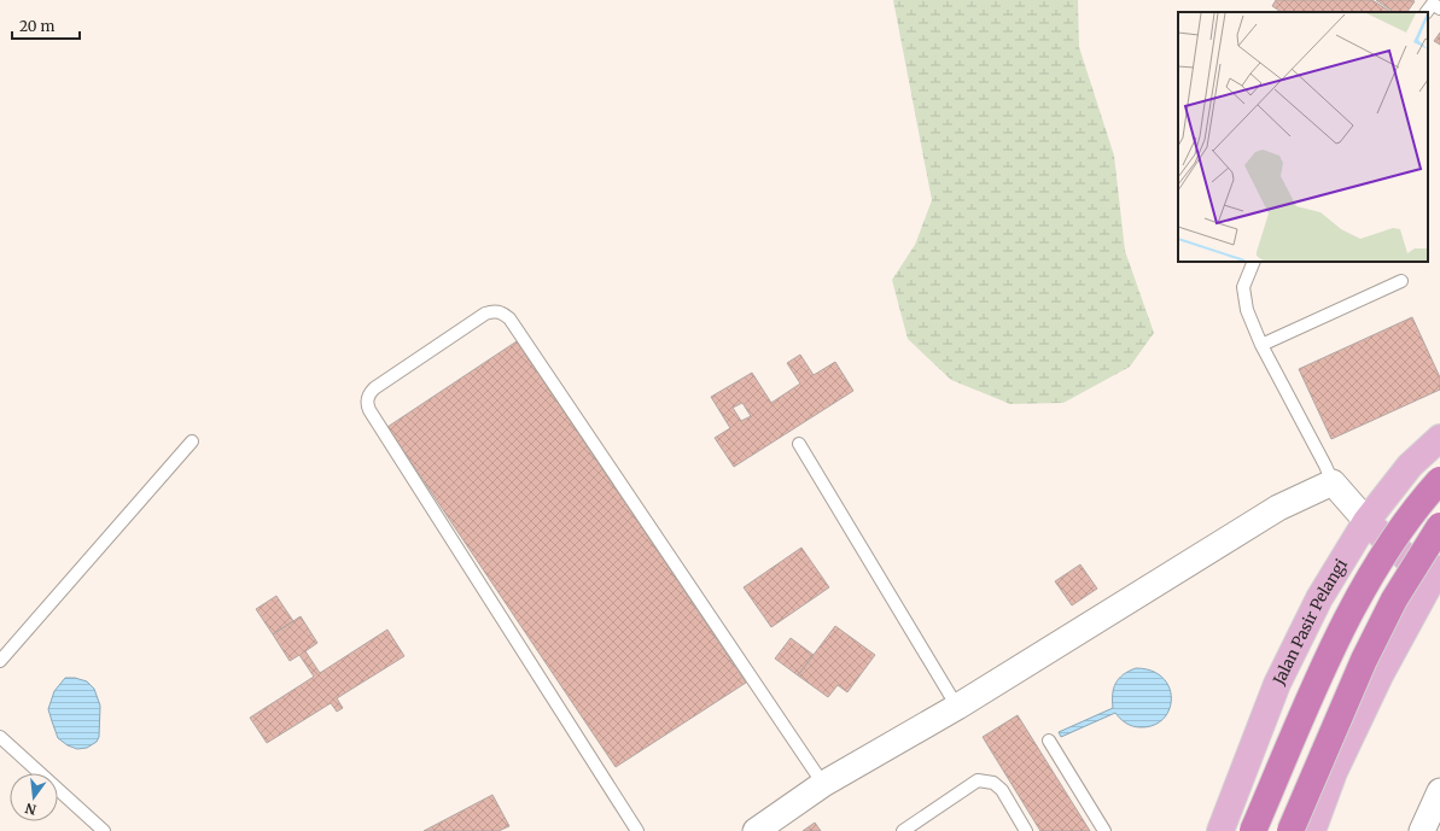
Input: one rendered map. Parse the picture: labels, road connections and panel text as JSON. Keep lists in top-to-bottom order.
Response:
{
  "streets": {
    "main road": ["Jalan Pasir Pelangi"]
  },
  "scale_bar": "20 m",
  "north": "bottom"
}
